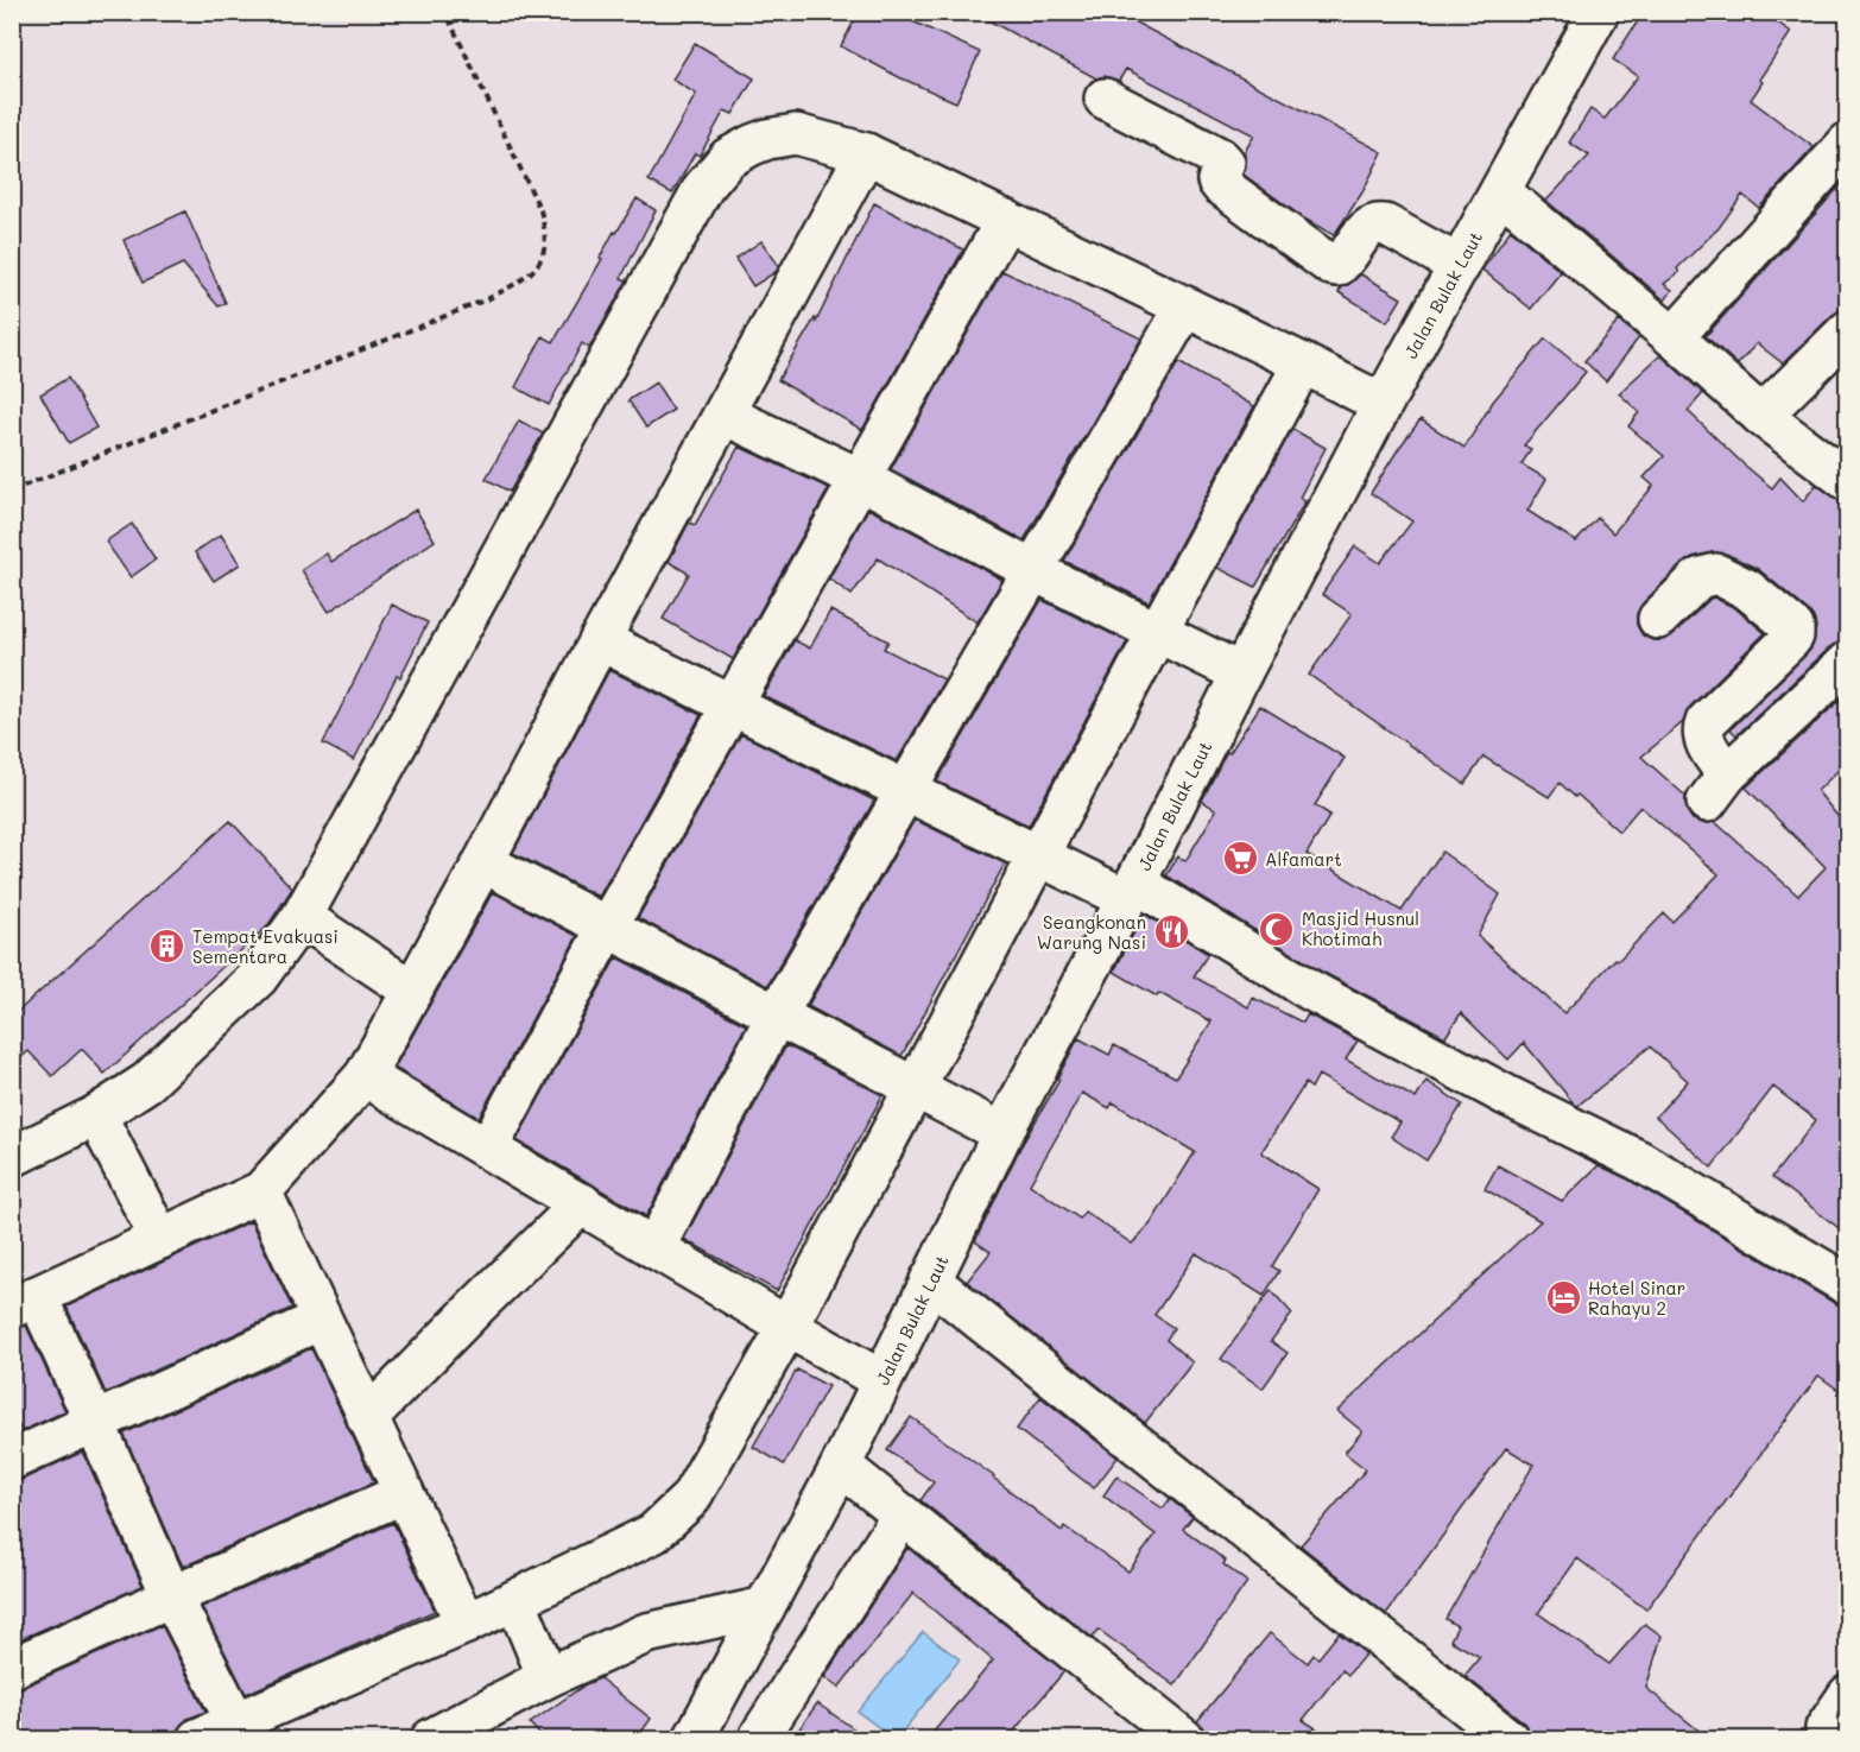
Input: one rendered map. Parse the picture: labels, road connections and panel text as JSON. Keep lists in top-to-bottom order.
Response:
{
  "streets": {
    "street": ["Jalan Bulak Laut"]
  },
  "places": {
    "supermarket": ["Alfamart"],
    "mosque": ["Masjid Husnul Khotimah"],
    "restaurant": ["Seangkonan Warung Nasi"],
    "building": ["Tempat Evakuasi Sementara"],
    "hotel": ["Hotel Sinar Rahayu 2"]
  }
}
